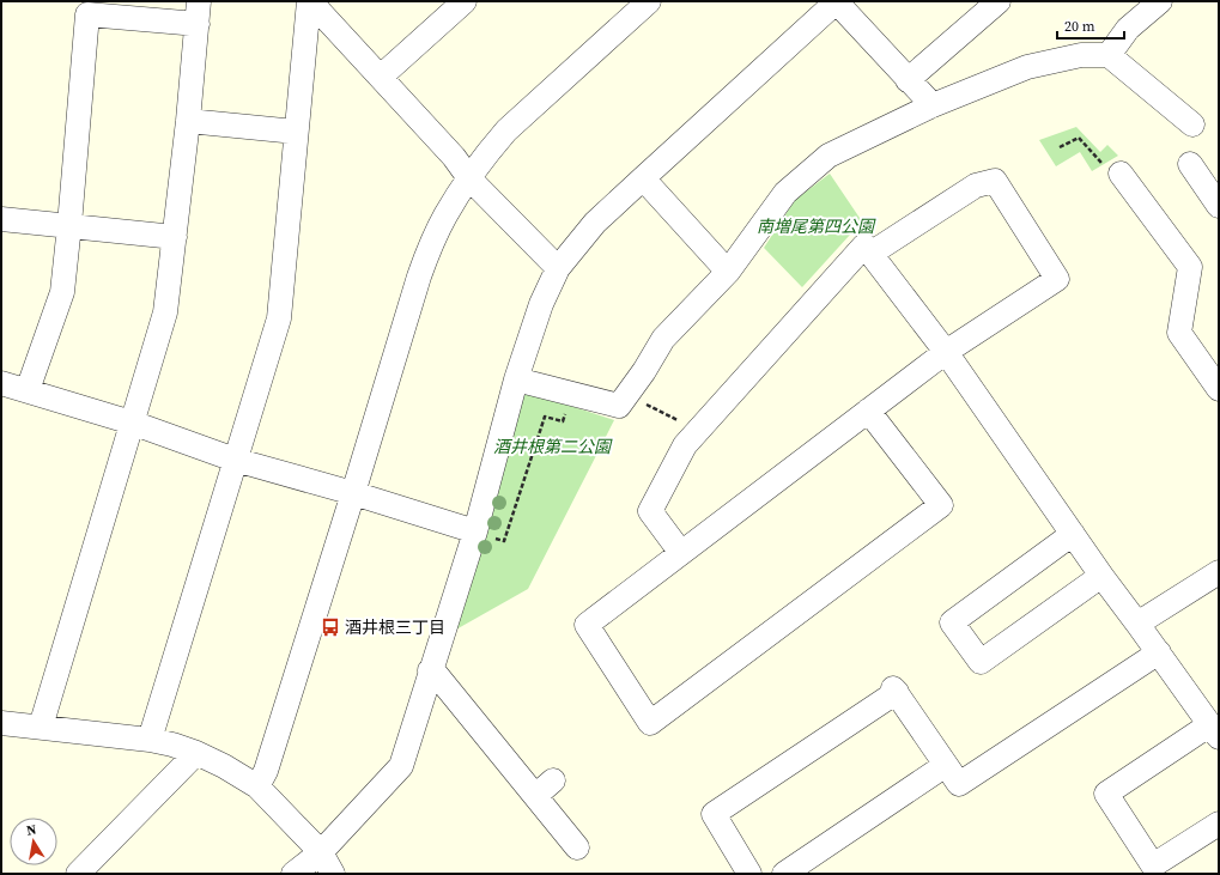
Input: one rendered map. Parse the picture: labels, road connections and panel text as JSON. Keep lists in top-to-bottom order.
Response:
{
  "parks": ["南増尾第四公園", "酒井根第二公園"],
  "places": {
    "bus stop": ["酒井根三丁目"]
  },
  "scale_bar": "20 m",
  "north": "top"
}
